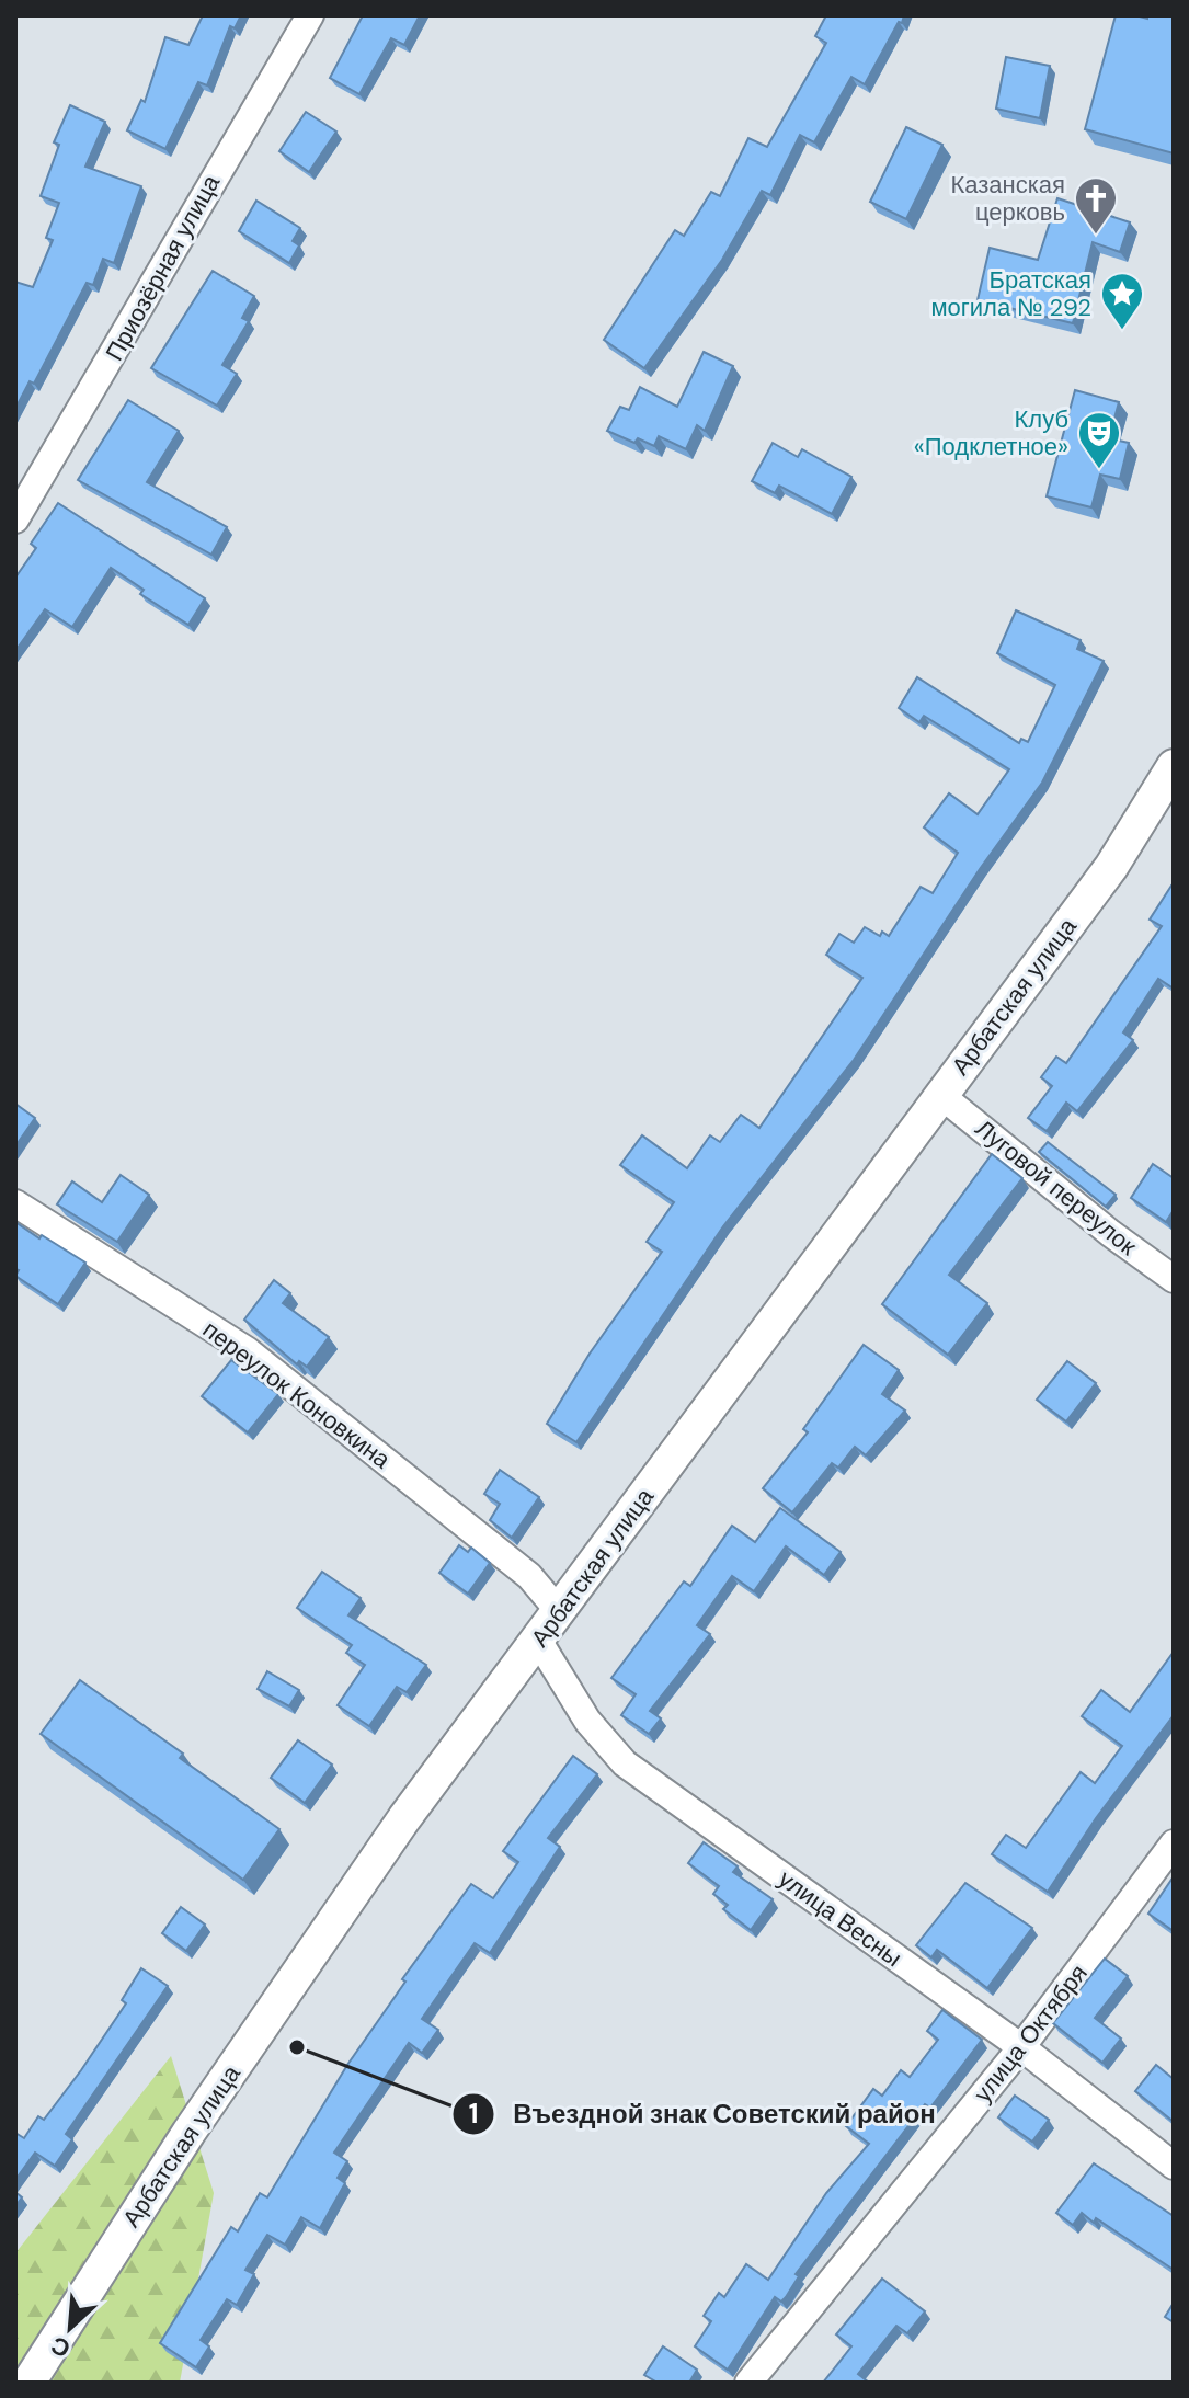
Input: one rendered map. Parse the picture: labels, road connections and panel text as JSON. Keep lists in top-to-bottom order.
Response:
{
  "streets": {
    "main road": ["Арбатская улица"],
    "street": [
      "Приозёрная улица",
      "Луговой переулок",
      "переулок Коновкина",
      "улица Весны",
      "улица Октября"
    ]
  },
  "crossings": [
    ["Арбатская улица", "Луговой переулок"],
    ["Арбатская улица", "переулок Коновкина"],
    ["Арбатская улица", "улица Весны"],
    ["улица Весны", "улица Октября"]
  ],
  "places": {
    "church": ["Казанская церковь"],
    "place": ["Братская могила № 292"],
    "theatre": ["Клуб «Подклетное»"],
    "other": ["Въездной знак Советский район"]
  },
  "north": "bottom left"
}
